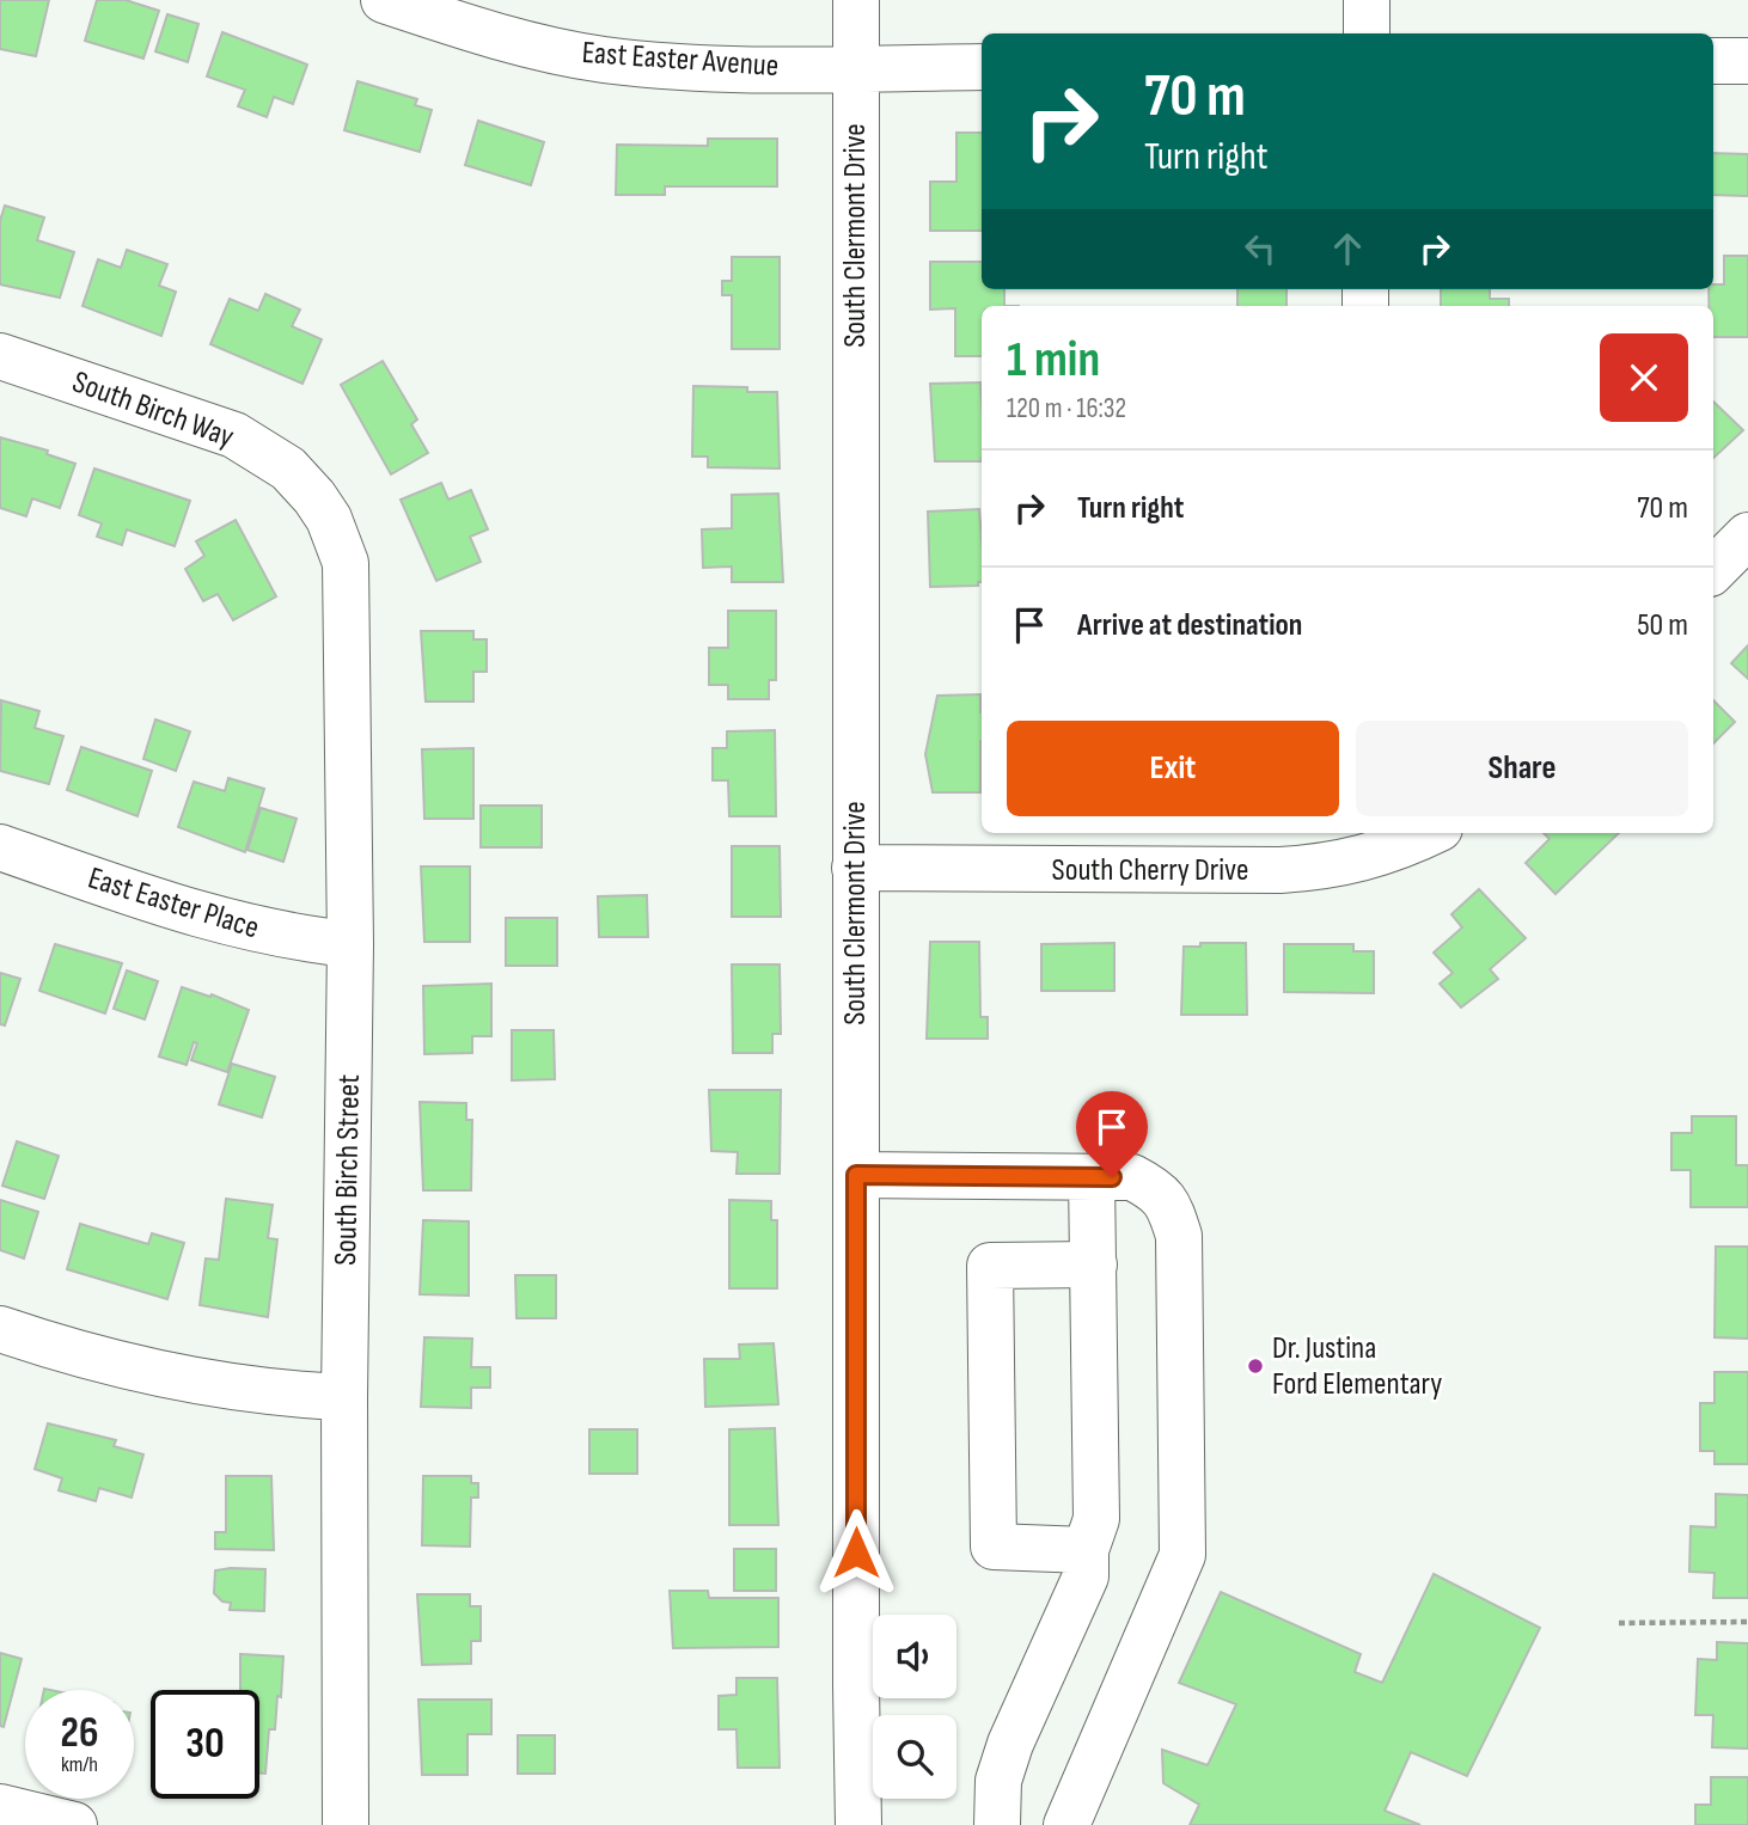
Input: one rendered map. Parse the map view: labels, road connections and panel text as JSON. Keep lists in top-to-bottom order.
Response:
{
  "streets": {
    "street": [
      "East Easter Avenue",
      "South Clermont Drive",
      "South Birch Way",
      "South Cherry Drive",
      "East Easter Place",
      "South Birch Street"
    ]
  },
  "crossings": [
    ["East Easter Avenue", "South Clermont Drive"],
    ["South Clermont Drive", "South Cherry Drive"],
    ["South Birch Way", "South Birch Street"],
    ["East Easter Place", "South Birch Street"]
  ],
  "places": ["Dr. Justina Ford Elementary"],
  "page": {
    "turn": ["70 m", "Turn right"],
    "heading": ["1 min", "120 m · 16:32"],
    "list": [
      {
        "name": "Turn right",
        "value": "70 m"
      },
      {
        "name": "Arrive at destination",
        "value": "50 m"
      }
    ],
    "buttons": ["Exit", "Share"],
    "speed": "26 km/h",
    "limit": "30"
  }
}
